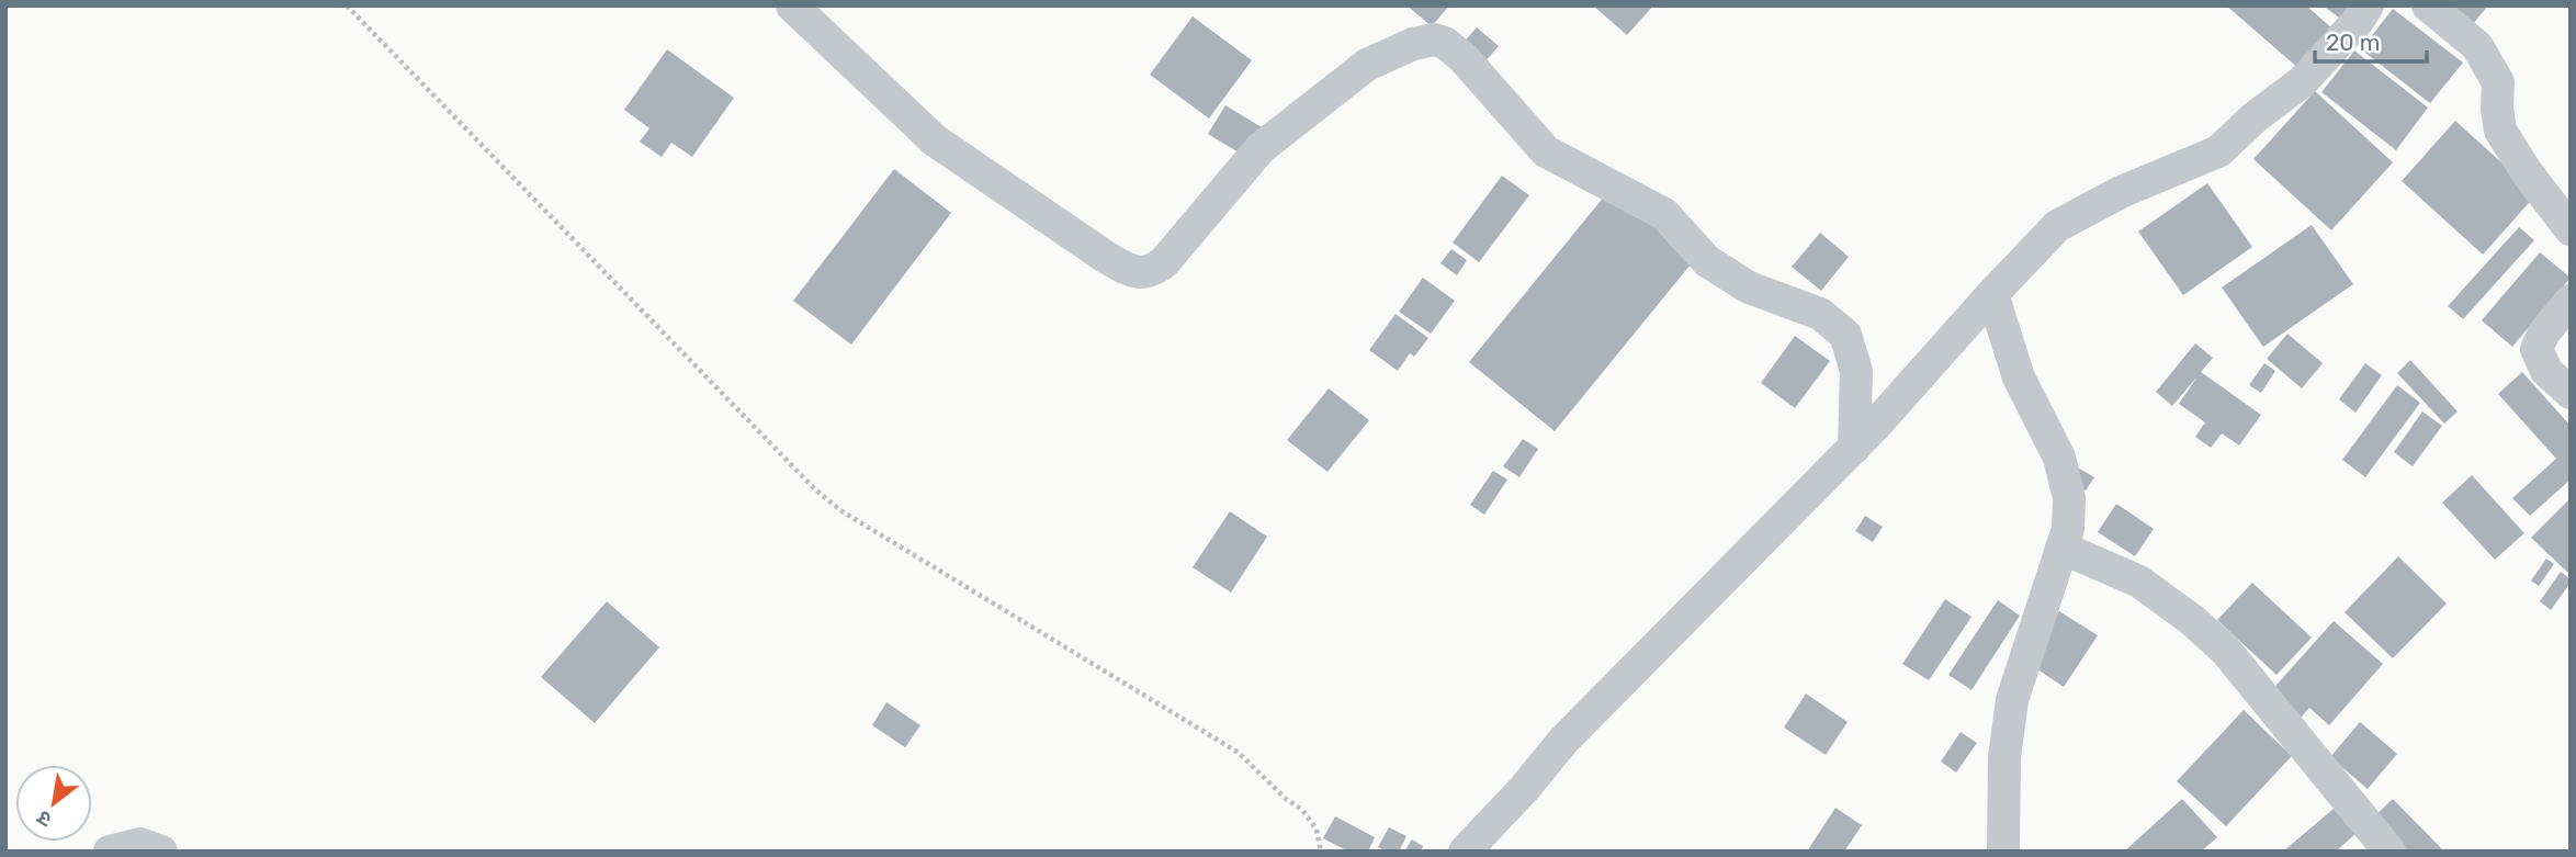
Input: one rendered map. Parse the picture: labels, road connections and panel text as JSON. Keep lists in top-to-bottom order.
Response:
{
  "scale_bar": "20 m",
  "north": "bottom left"
}
